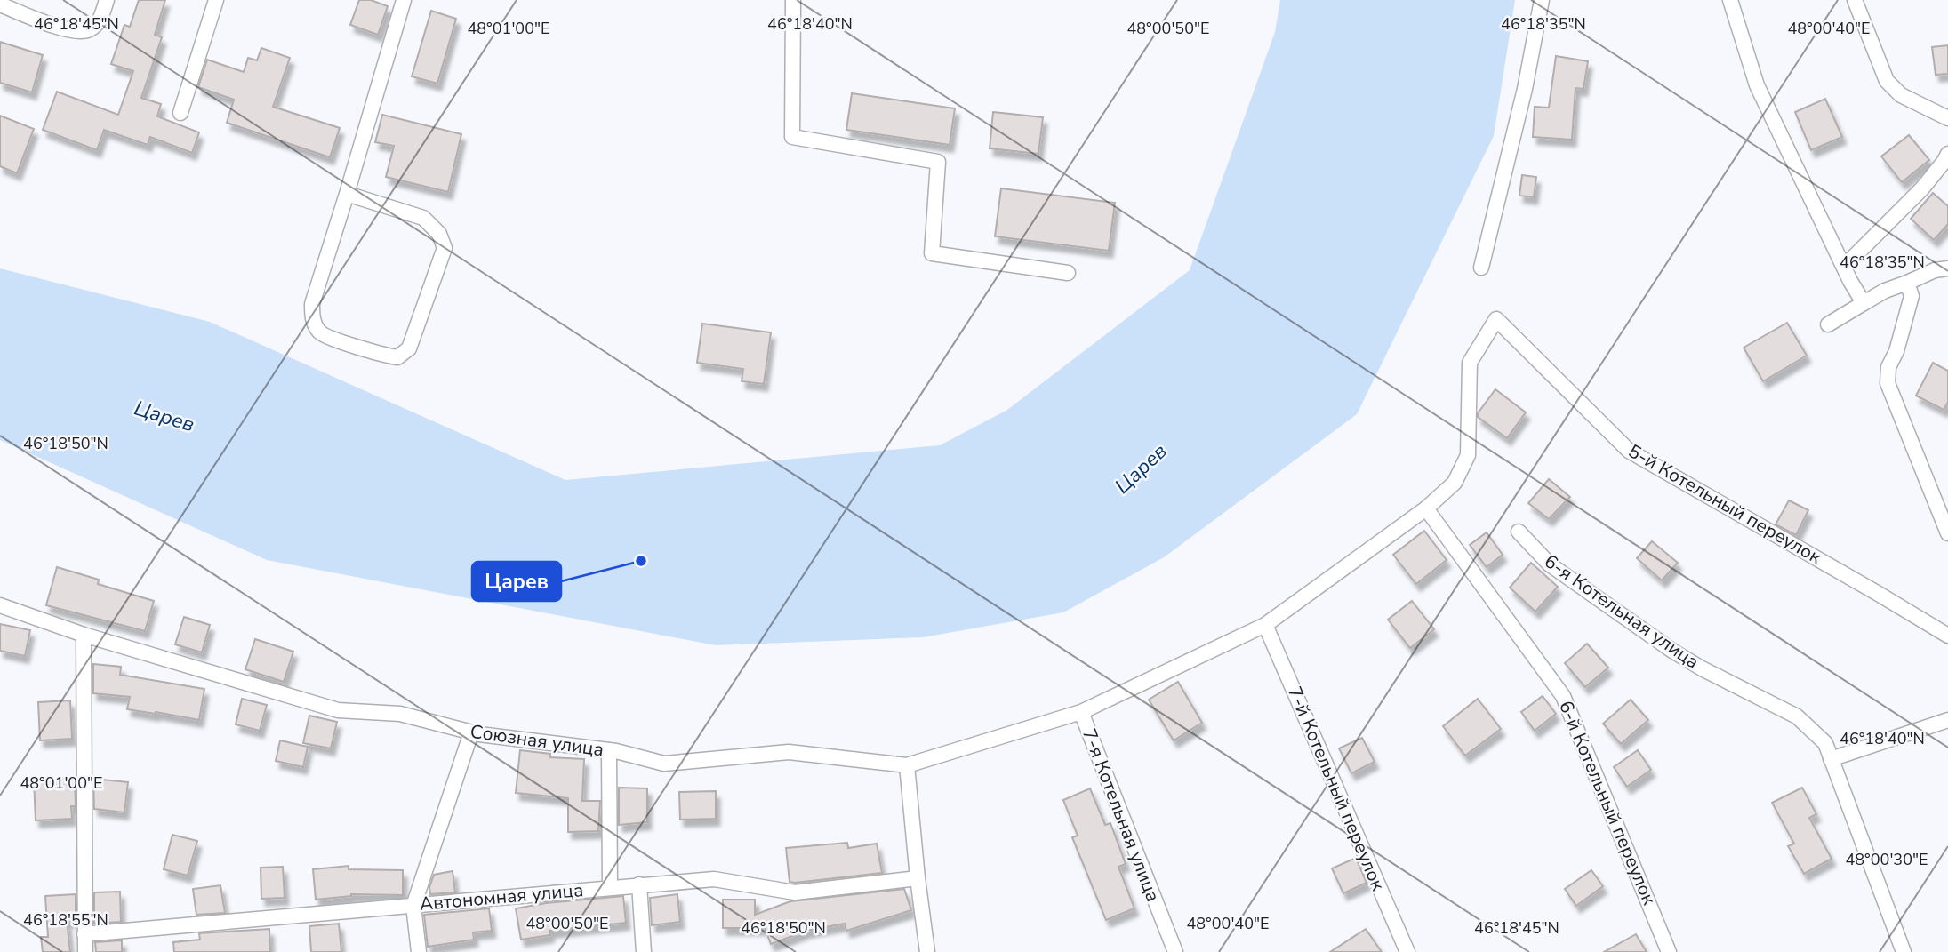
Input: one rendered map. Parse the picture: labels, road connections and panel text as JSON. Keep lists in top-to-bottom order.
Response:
{
  "streets": {
    "street": [
      "5-й Котельный переулок",
      "6-я Котельная улица",
      "Союзная улица",
      "7-й Котельный переулок",
      "6-й Котельный переулок",
      "7-я Котельная улица",
      "Автономная улица"
    ]
  },
  "crossings": [
    ["5-й Котельный переулок", "Союзная улица"],
    ["Союзная улица", "7-й Котельный переулок"],
    ["Союзная улица", "6-й Котельный переулок"],
    ["Союзная улица", "7-я Котельная улица"]
  ],
  "water": ["Царев"],
  "places": ["Царев"],
  "coordinates": [
    "46°18'45\"N",
    "46°18'40\"N",
    "46°18'35\"N",
    "48°00'50\"E",
    "48°00'40\"E",
    "48°01'00\"E",
    "46°18'50\"N",
    "48°00'30\"E",
    "46°18'55\"N"
  ]
}
